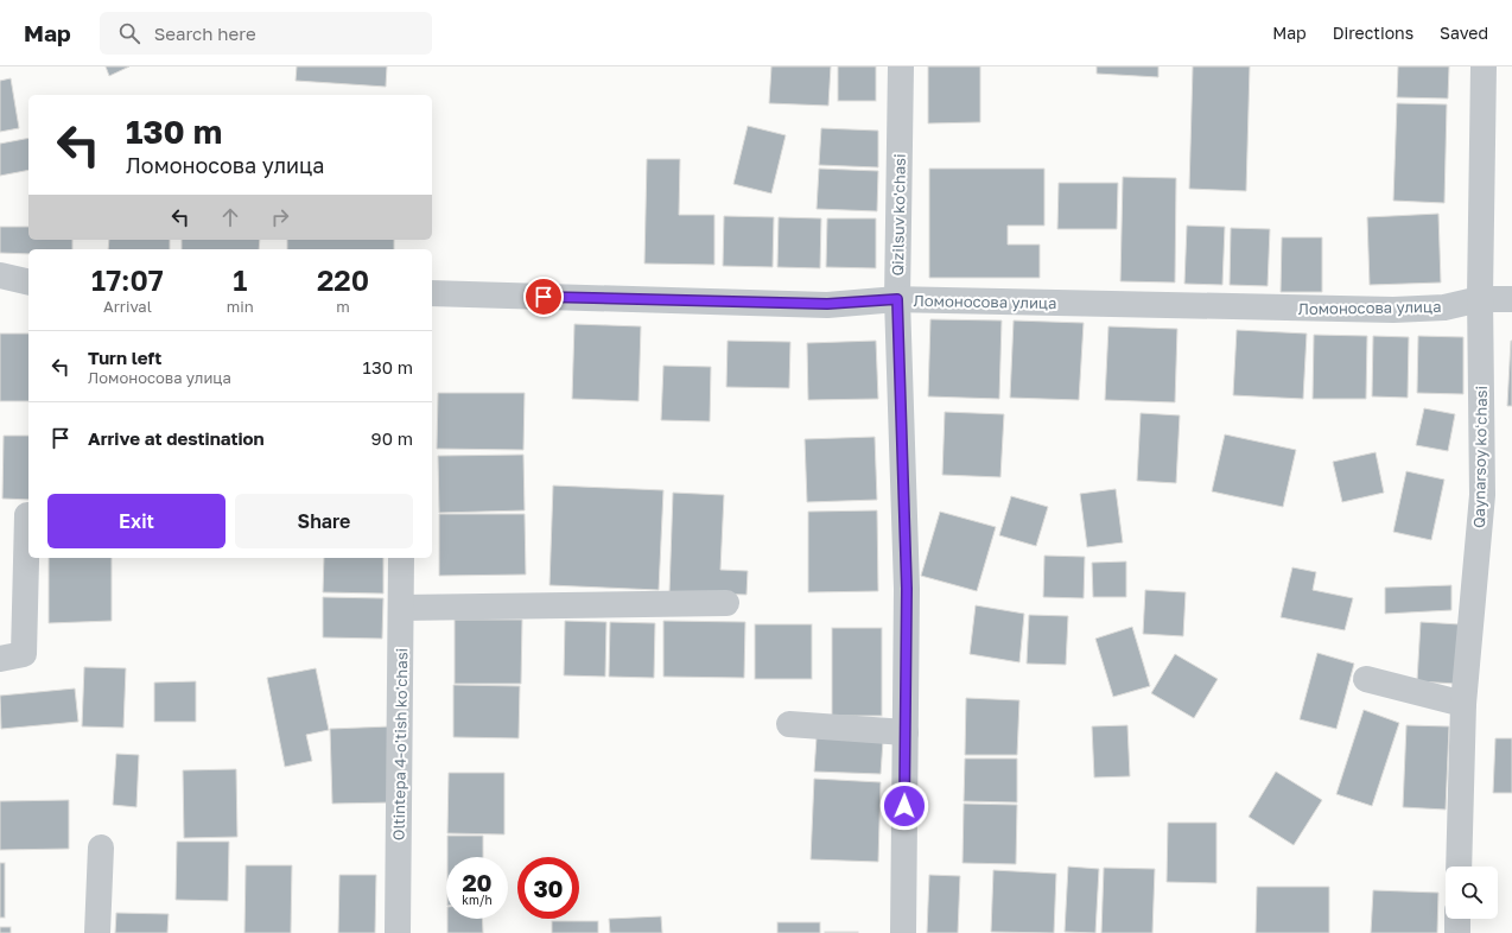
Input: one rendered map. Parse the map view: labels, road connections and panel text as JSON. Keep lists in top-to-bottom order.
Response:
{
  "streets": {
    "street": [
      "Qizilsuv ko'chasi",
      "Ломоносова улица",
      "Qaynarsoy koʻchasi",
      "Oltintepa 4-o'tish ko'chasi"
    ]
  },
  "crossings": [
    ["Qizilsuv ko'chasi", "Ломоносова улица"],
    ["Ломоносова улица", "Qaynarsoy koʻchasi"]
  ],
  "page": {
    "header": "Map",
    "search": "Search here",
    "nav": ["Map", "Directions", "Saved"],
    "turn": ["130 m", "Ломоносова улица"],
    "eta": [
      "17:07",
      "Arrival",
      "1",
      "min",
      "220",
      "m"
    ],
    "list": [
      {
        "name": "Turn left",
        "note": "Ломоносова улица",
        "value": "130 m"
      },
      {
        "name": "Arrive at destination",
        "value": "90 m"
      }
    ],
    "buttons": ["Exit", "Share"],
    "speed": "20 km/h",
    "limit": "30"
  }
}
